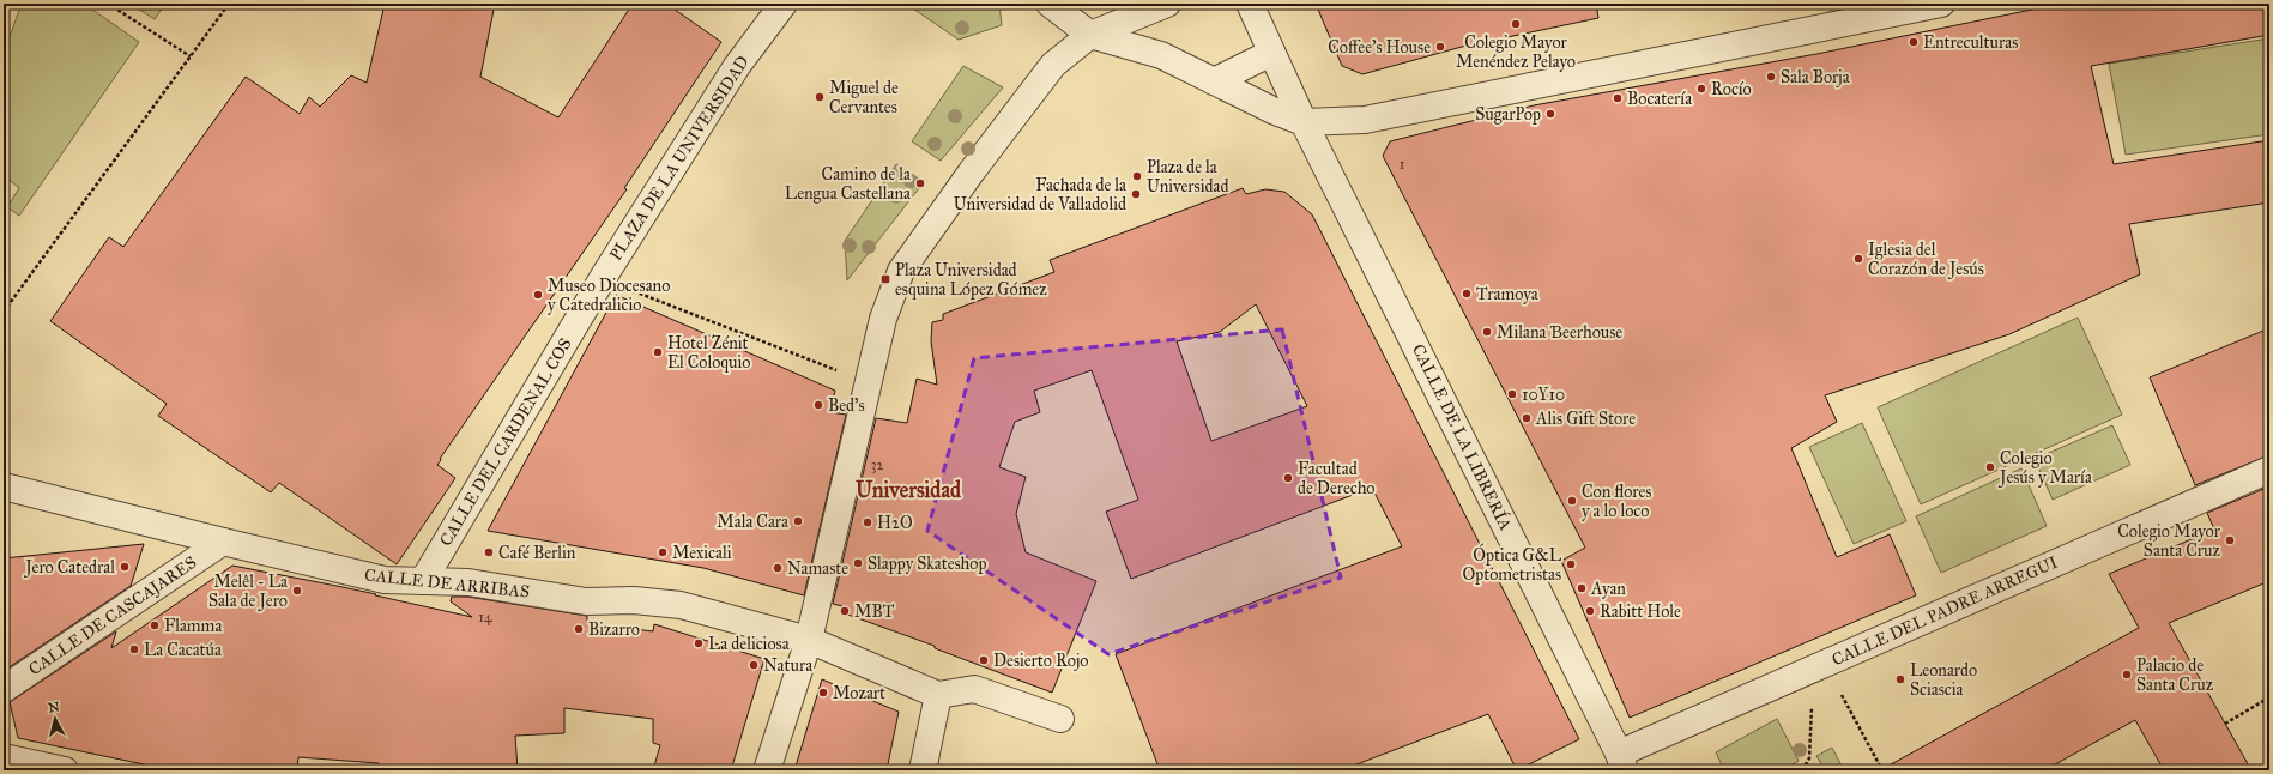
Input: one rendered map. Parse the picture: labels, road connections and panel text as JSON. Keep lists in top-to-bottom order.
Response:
{
  "streets": {
    "street": [
      "PLAZA DE LA UNIVERSIDAD",
      "CALLE DE LA LIBRERÍA",
      "CALLE DEL CARDENAL COS",
      "CALLE DE ARRIBAS",
      "CALLE DEL PADRE ARREGUI",
      "CALLE DE CASCAJARES"
    ]
  },
  "crossings": [
    ["PLAZA DE LA UNIVERSIDAD", "CALLE DEL CARDENAL COS"],
    ["CALLE DE LA LIBRERÍA", "CALLE DEL PADRE ARREGUI"],
    ["CALLE DEL CARDENAL COS", "CALLE DE ARRIBAS"],
    ["CALLE DE ARRIBAS", "CALLE DE CASCAJARES"]
  ],
  "districts": ["Universidad"],
  "places": {
    "other": [
      "Colegio Mayor Menéndez Pelayo",
      "Entreculturas",
      "Coffee's House",
      "Sala Borja",
      "Rocío",
      "Miguel de Cervantes",
      "Bocatería",
      "SugarPop",
      "Plaza de la Universidad",
      "Camino de la Lengua Castellana",
      "Fachada de la Universidad de Valladolid",
      "Iglesia del Corazón de Jesús",
      "Tramoya",
      "Museo Diocesano y Catedralicio",
      "Milana Ɓeerhouse",
      "Hotel Zénit El Coloquio",
      "10Y10",
      "Bed's",
      "Alis Gift Store",
      "Colegio Jesús y María",
      "Facultad de Derecho",
      "Con flores y a lo loco",
      "Mala Cara",
      "H2O",
      "Colegio Mayor Santa Cruz",
      "Café Berlin",
      "Mexicali",
      "Slappy Skateshop",
      "Óptica G&L Optometristas",
      "Jero Catedral",
      "Namaste",
      "Ayan",
      "Melêl - La Sala de Jero",
      "MBT",
      "Rabitt Hole",
      "Flamma",
      "Bizarro",
      "La deliciosa",
      "La Cacatúa",
      "Desierto Rojo",
      "Natura",
      "Palacio de Santa Cruz",
      "Leonardo Sciascia",
      "Mozart"
    ],
    "transit": ["Plaza Universidad esquina López Gómez"]
  },
  "house_numbers": ["1", "32", "14"],
  "north": "top"
}
